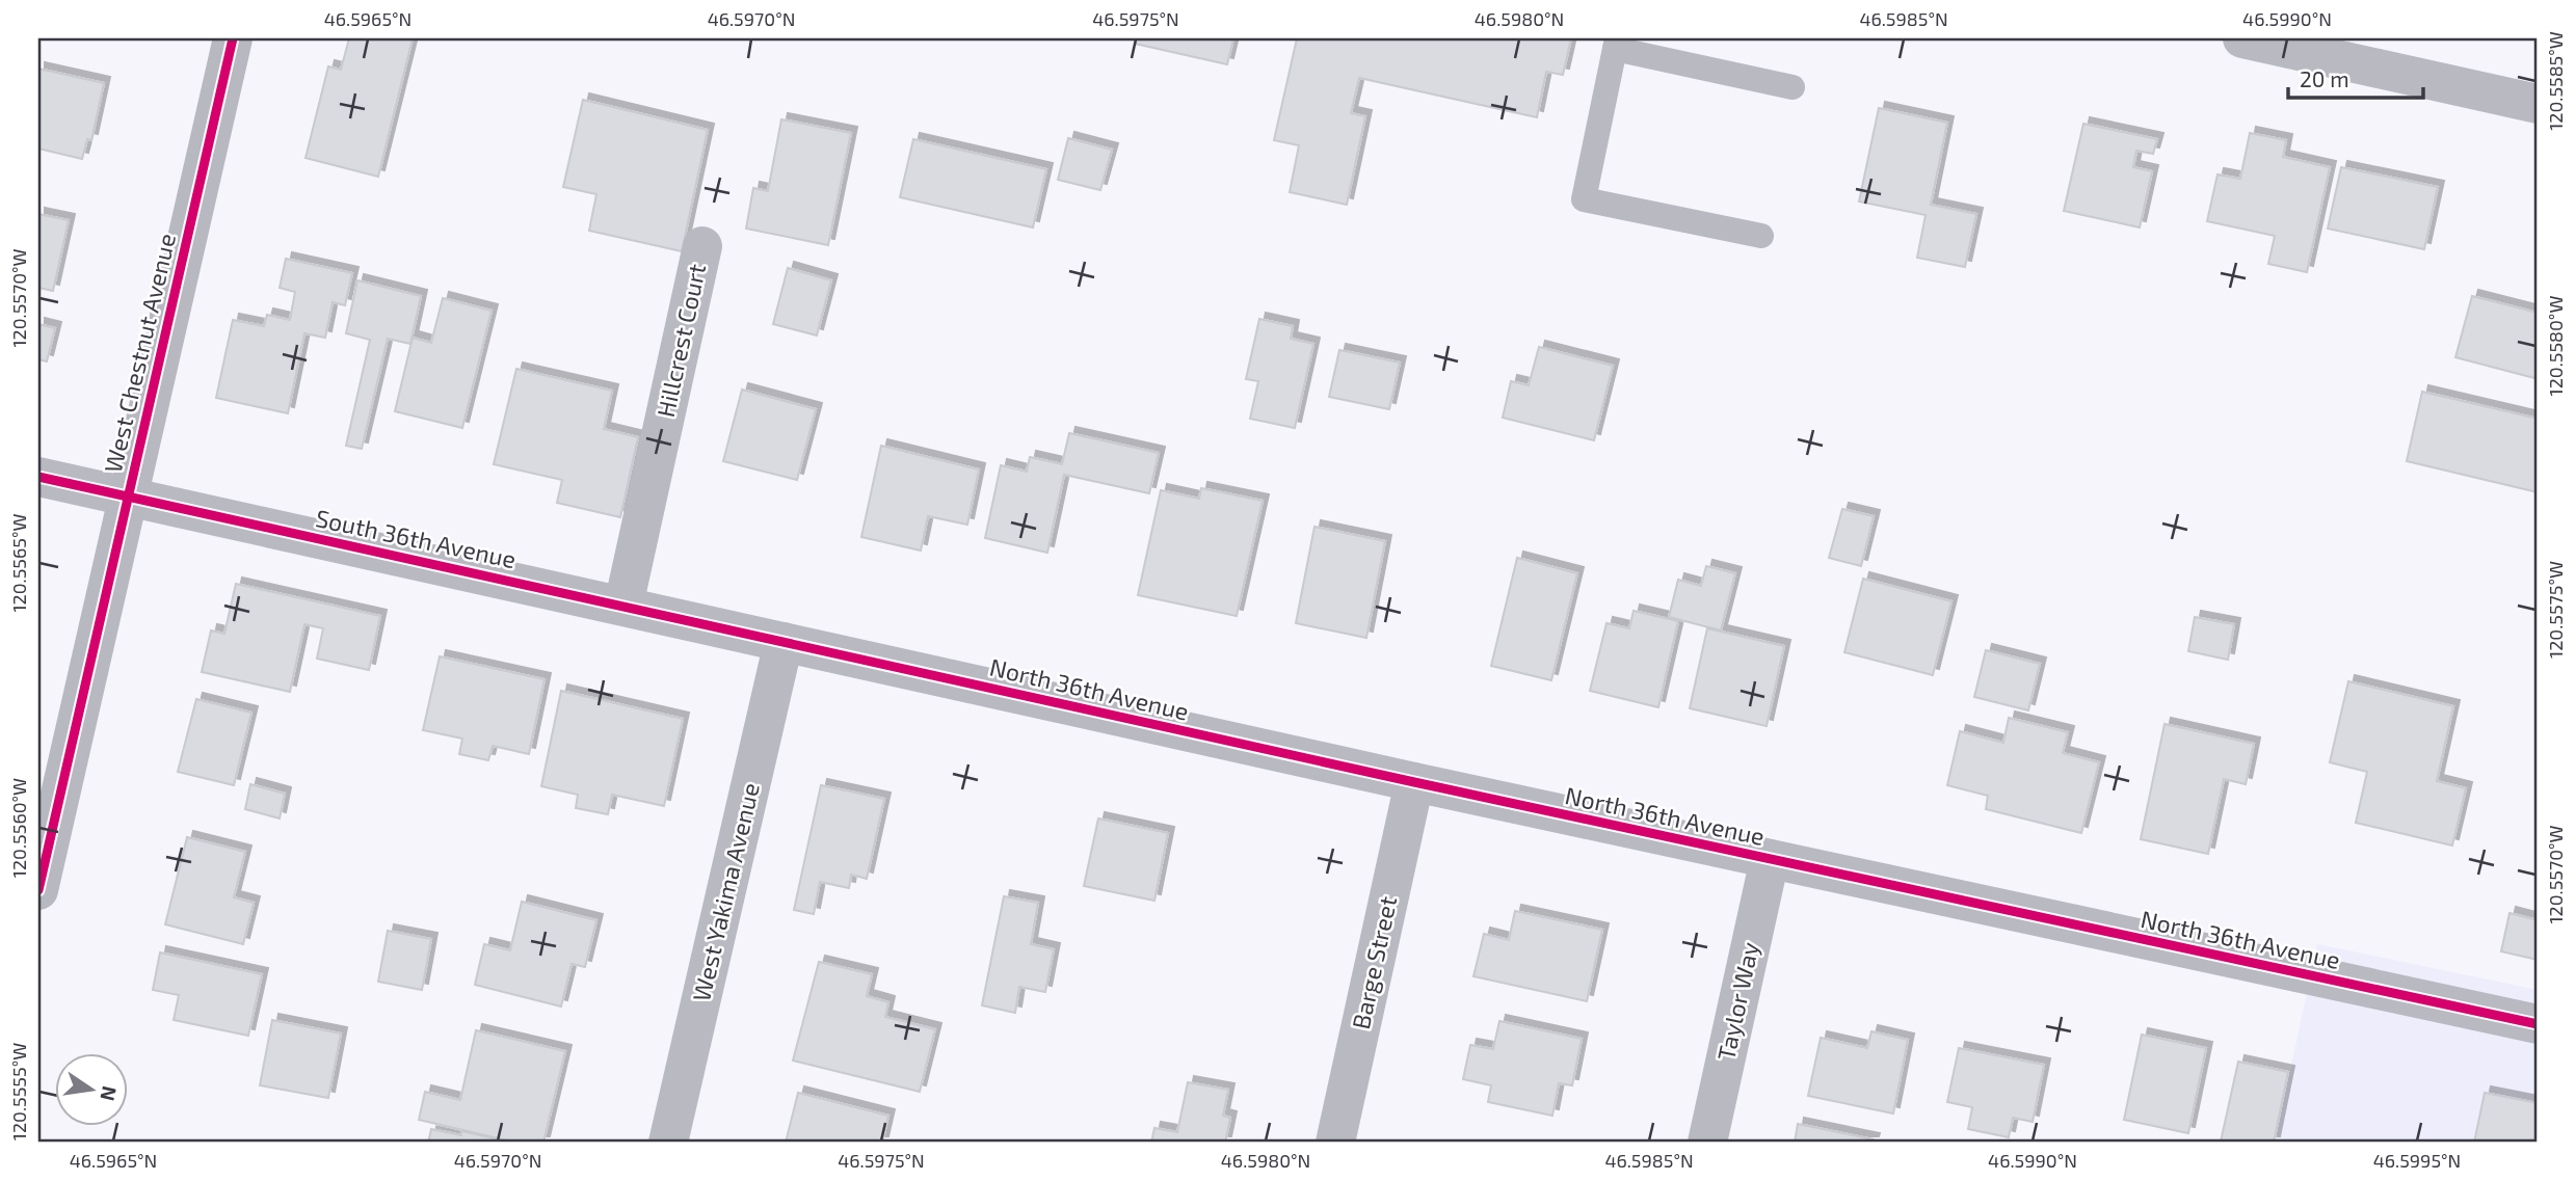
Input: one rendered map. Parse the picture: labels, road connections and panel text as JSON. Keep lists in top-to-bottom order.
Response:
{
  "streets": {
    "street": [
      "Hillcrest Court",
      "West Chestnut Avenue",
      "South 36th Avenue",
      "North 36th Avenue",
      "West Yakima Avenue",
      "Barge Street",
      "Taylor Way"
    ]
  },
  "crossings": [
    ["Hillcrest Court", "South 36th Avenue"],
    ["West Chestnut Avenue", "South 36th Avenue"],
    ["South 36th Avenue", "North 36th Avenue"],
    ["South 36th Avenue", "West Yakima Avenue"],
    ["North 36th Avenue", "West Yakima Avenue"],
    ["North 36th Avenue", "Barge Street"],
    ["North 36th Avenue", "Taylor Way"]
  ],
  "scale_bar": "20 m",
  "north": "right",
  "coordinates": [
    "46.5965°N",
    "46.5970°N",
    "46.5975°N",
    "46.5980°N",
    "46.5985°N",
    "46.5990°N",
    "120.5585°W",
    "120.5570°W",
    "120.5580°W",
    "120.5565°W",
    "120.5575°W",
    "120.5560°W",
    "120.5555°W",
    "46.5995°N"
  ]
}
